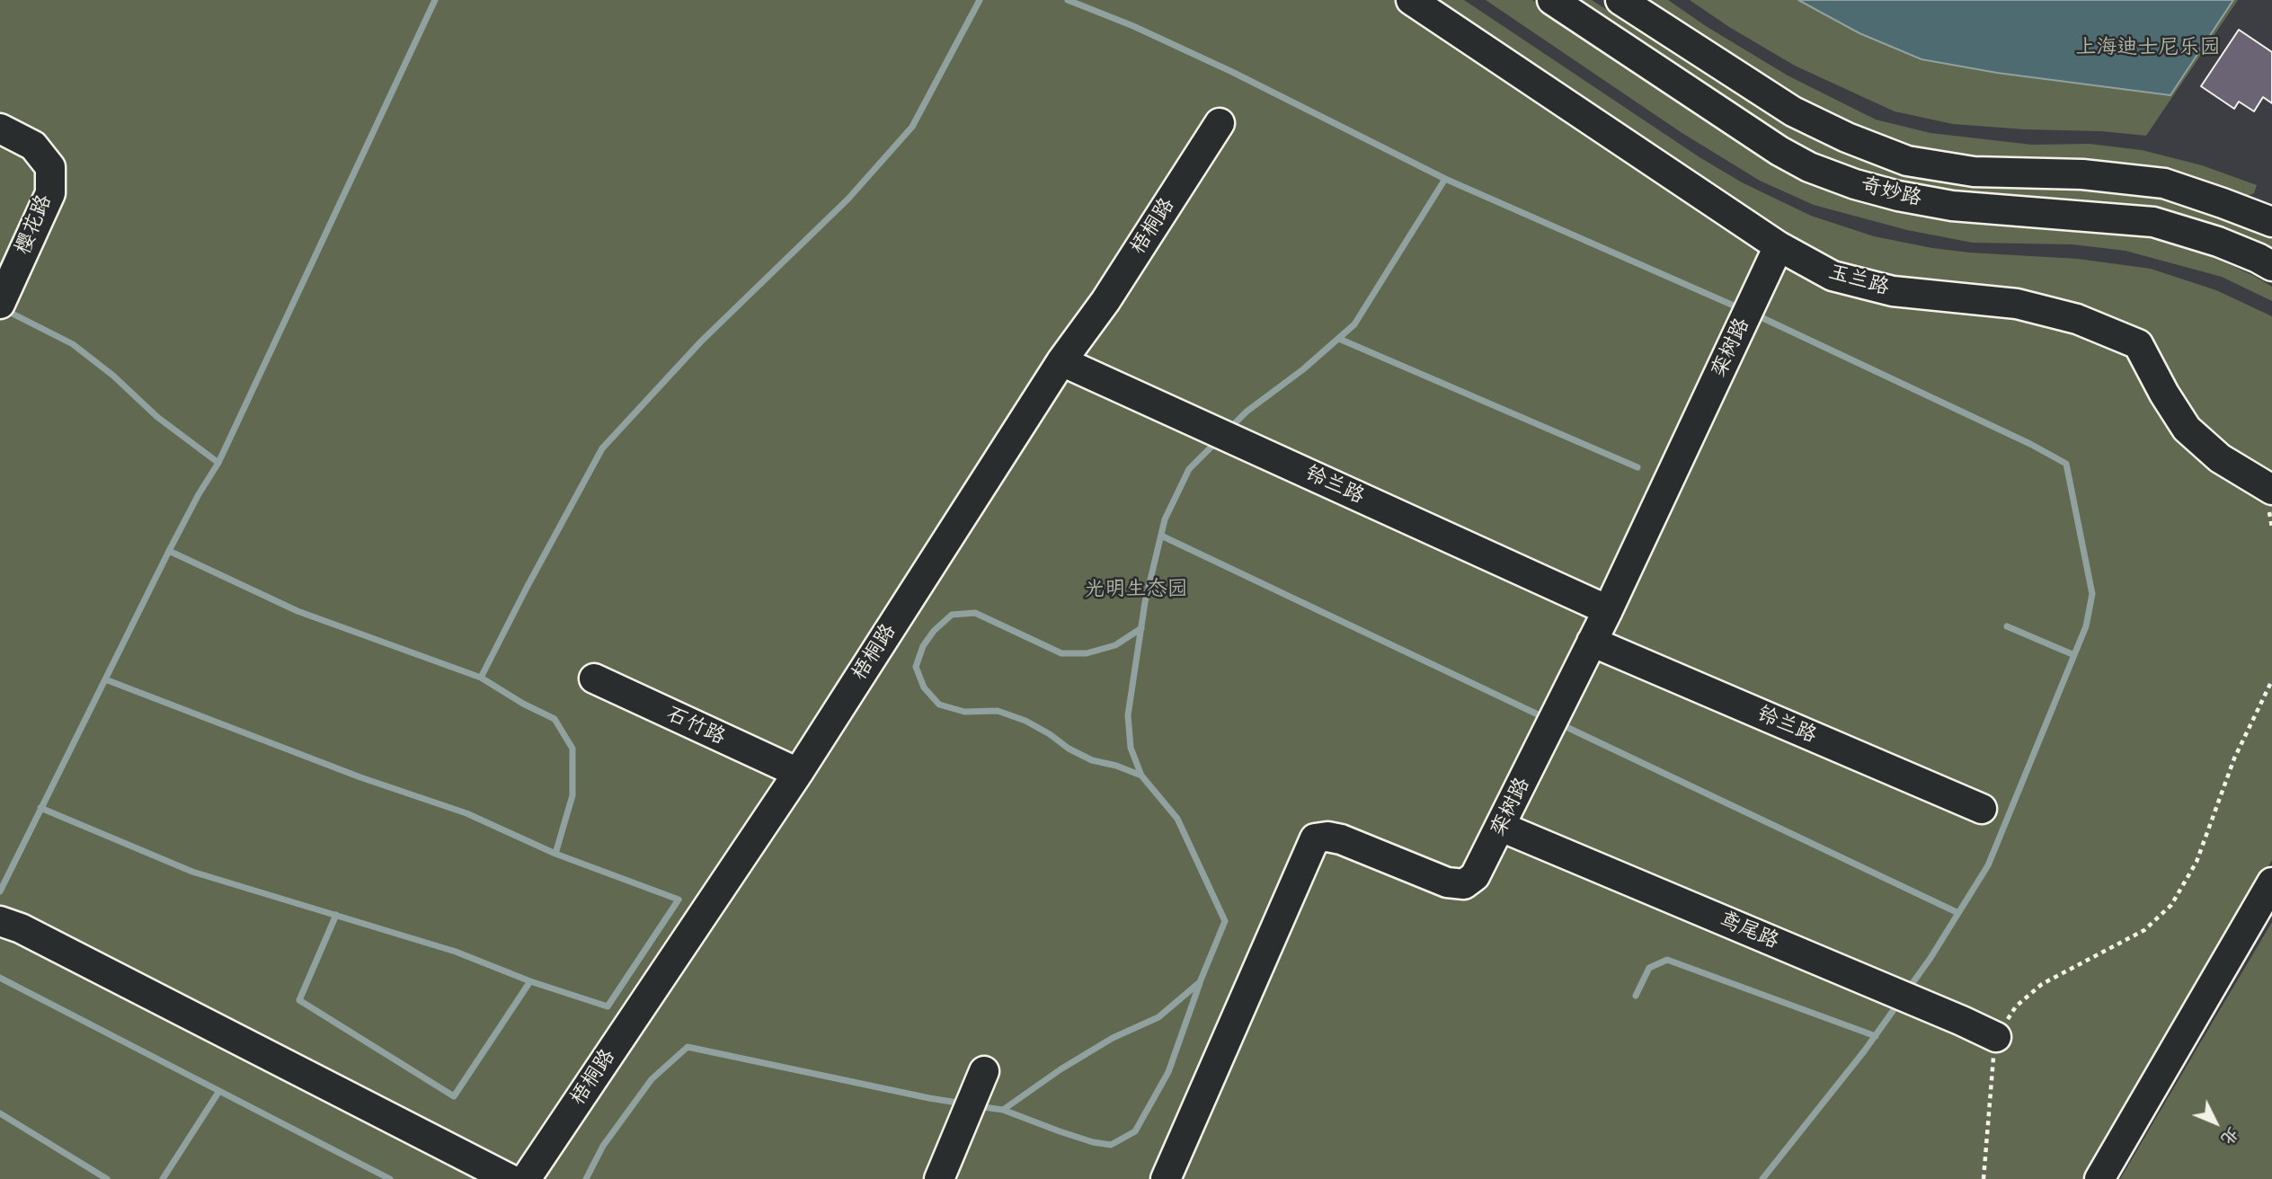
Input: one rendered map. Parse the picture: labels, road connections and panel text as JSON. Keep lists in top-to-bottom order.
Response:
{
  "streets": {
    "street": [
      "奇妙路",
      "樱花路",
      "梧桐路",
      "玉兰路",
      "栾树路",
      "铃兰路",
      "石竹路",
      "鸢尾路"
    ]
  },
  "crossings": [
    ["梧桐路", "铃兰路"],
    ["梧桐路", "石竹路"],
    ["玉兰路", "栾树路"],
    ["栾树路", "铃兰路"],
    ["栾树路", "鸢尾路"]
  ],
  "parks": ["上海迪士尼乐园", "光明生态园"],
  "north": "bottom right"
}
